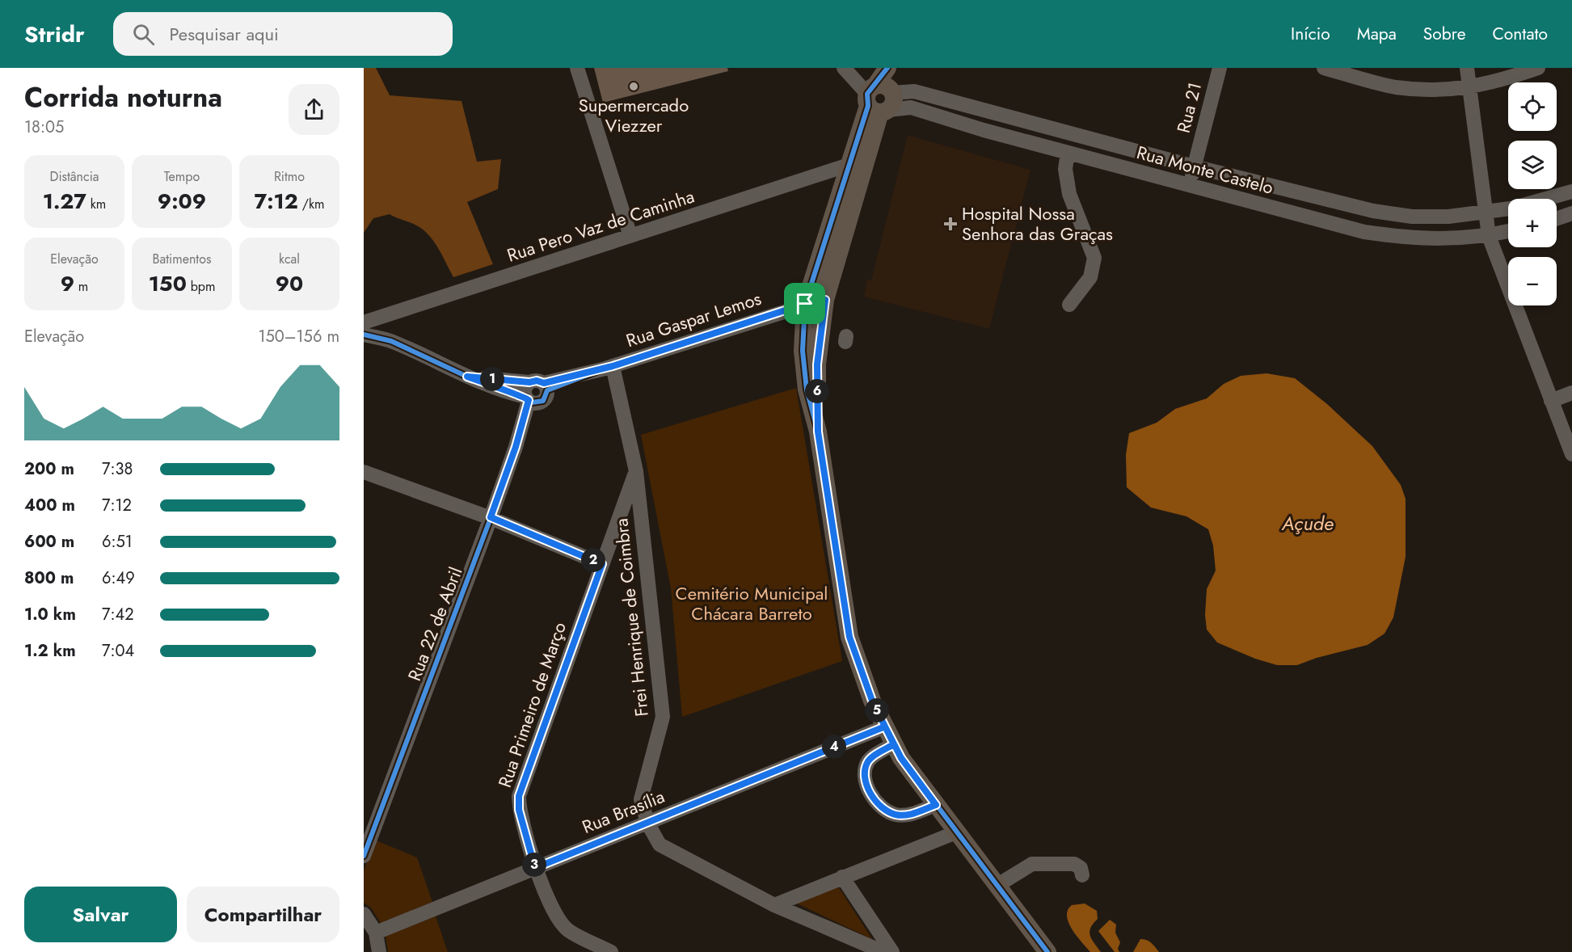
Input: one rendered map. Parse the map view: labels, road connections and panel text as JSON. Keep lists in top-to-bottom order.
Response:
{
  "streets": {
    "street": [
      "Rua 21",
      "Rua Monte Castelo",
      "Rua Pero Vaz de Caminha",
      "Rua Gaspar Lemos",
      "Frei Henrique de Coimbra",
      "Rua 22 de Abril",
      "Rua Primeiro de Março",
      "Rua Brasília"
    ]
  },
  "crossings": [
    ["Rua 21", "Rua Monte Castelo"],
    ["Rua Gaspar Lemos", "Frei Henrique de Coimbra"],
    ["Rua Gaspar Lemos", "Rua 22 de Abril"],
    ["Frei Henrique de Coimbra", "Rua Primeiro de Março"],
    ["Frei Henrique de Coimbra", "Rua Brasília"],
    ["Rua Primeiro de Março", "Rua Brasília"]
  ],
  "water": ["Açude"],
  "parks": ["Cemitério Municipal Chácara Barreto"],
  "places": {
    "other": ["Supermercado Viezzer"],
    "health": ["Hospital Nossa Senhora das Graças"]
  },
  "page": {
    "header": "Stridr",
    "search": "Pesquisar aqui",
    "nav": [
      "Início",
      "Mapa",
      "Sobre",
      "Contato"
    ],
    "heading": ["Corrida noturna", "18:05"],
    "map_buttons": ["+", "−"],
    "stats": [
      ["Distância", "1.27 km"],
      ["Tempo", "9:09"],
      ["Ritmo", "7:12 /km"],
      ["Elevação", "9 m"],
      ["Batimentos", "150 bpm"],
      ["kcal", "90"]
    ],
    "chart": ["Elevação", "150–156 m"],
    "pins": [
      "1",
      "6",
      "2",
      "5",
      "4",
      "3"
    ],
    "list": [
      {
        "name": "200 m",
        "note": "7:38"
      },
      {
        "name": "400 m",
        "note": "7:12"
      },
      {
        "name": "600 m",
        "note": "6:51"
      },
      {
        "name": "800 m",
        "note": "6:49"
      },
      {
        "name": "1.0 km",
        "note": "7:42"
      },
      {
        "name": "1.2 km",
        "note": "7:04"
      }
    ],
    "buttons": ["Salvar", "Compartilhar"]
  }
}
